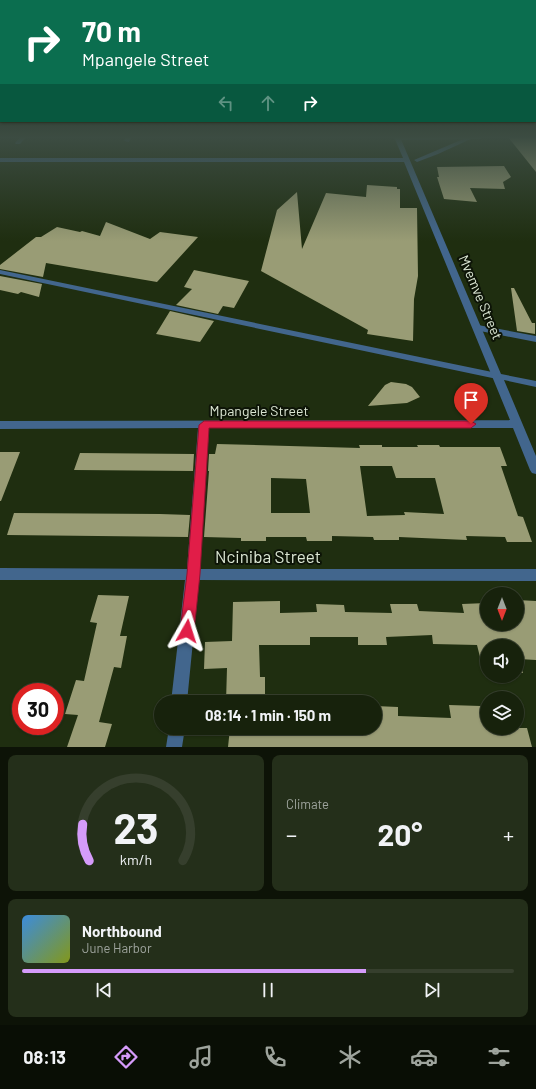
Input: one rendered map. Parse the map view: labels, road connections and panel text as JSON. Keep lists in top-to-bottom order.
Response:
{
  "streets": {
    "street": ["Mvemve Street", "Mpangele Street", "Nciniba Street"]
  },
  "crossings": [
    ["Mvemve Street", "Mpangele Street"]
  ],
  "north": "bottom",
  "page": {
    "turn": ["70 m", "Mpangele Street"],
    "limit": "30",
    "trip": "08:14 · 1 min · 150 m",
    "tile": "Climate",
    "heat": ["−", "20°", "+"],
    "song": ["Northbound", "June Harbor"],
    "tabs": "08:13",
    "gauge": ["23", "km/h"]
  }
}
